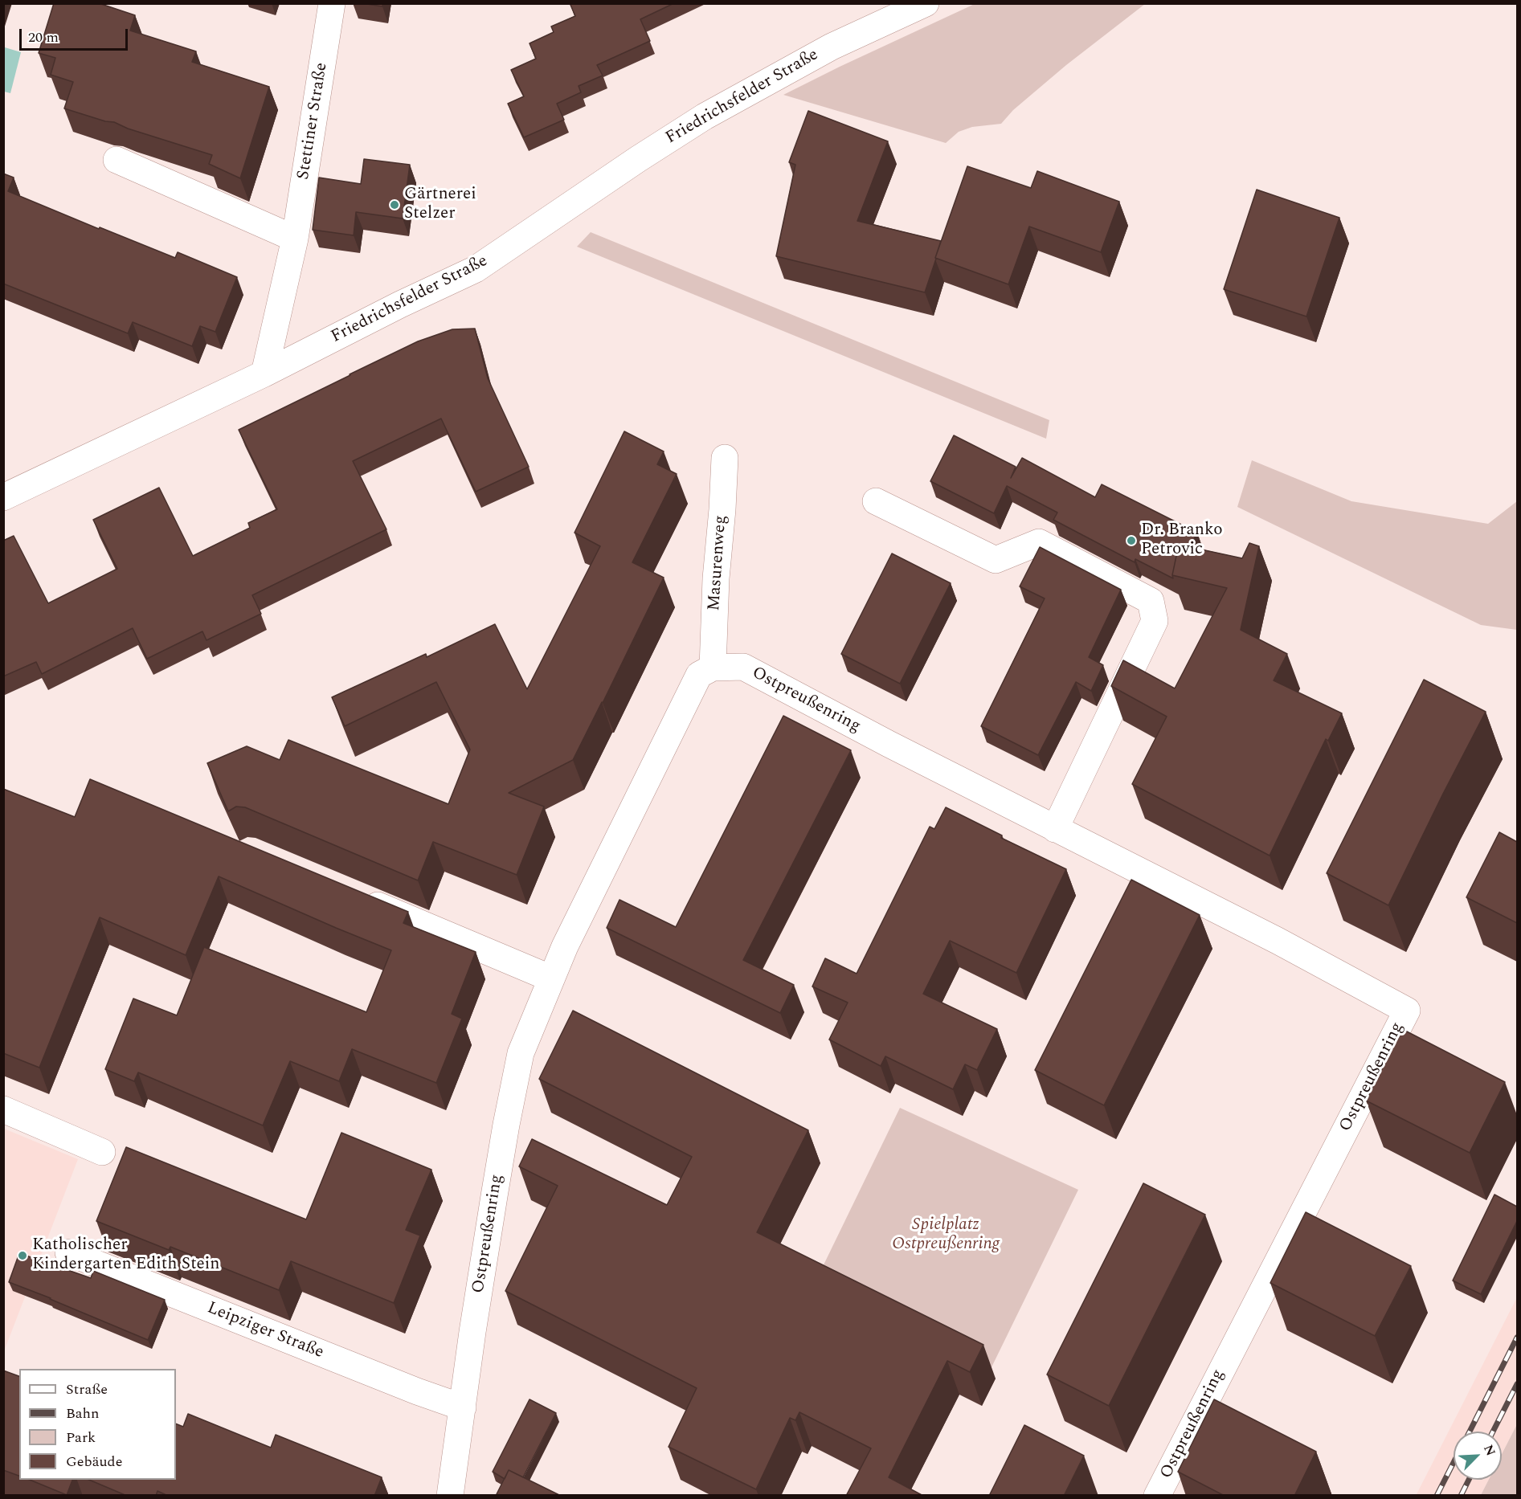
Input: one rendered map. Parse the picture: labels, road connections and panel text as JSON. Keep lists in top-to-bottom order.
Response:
{
  "streets": {
    "street": [
      "Friedrichsfelder Straße",
      "Stettiner Straße",
      "Masurenweg",
      "Ostpreußenring",
      "Leipziger Straße"
    ]
  },
  "crossings": [
    ["Friedrichsfelder Straße", "Stettiner Straße"],
    ["Masurenweg", "Ostpreußenring"],
    ["Ostpreußenring", "Leipziger Straße"]
  ],
  "parks": ["Spielplatz Ostpreußenring"],
  "places": ["Gärtnerei Stelzer", "Dr. Branko Petrovic", "Katholischer Kindergarten Edith Stein"],
  "legend": [
    "Straße",
    "Bahn",
    "Park",
    "Gebäude"
  ],
  "scale_bar": "20 m",
  "north": "top right"
}
